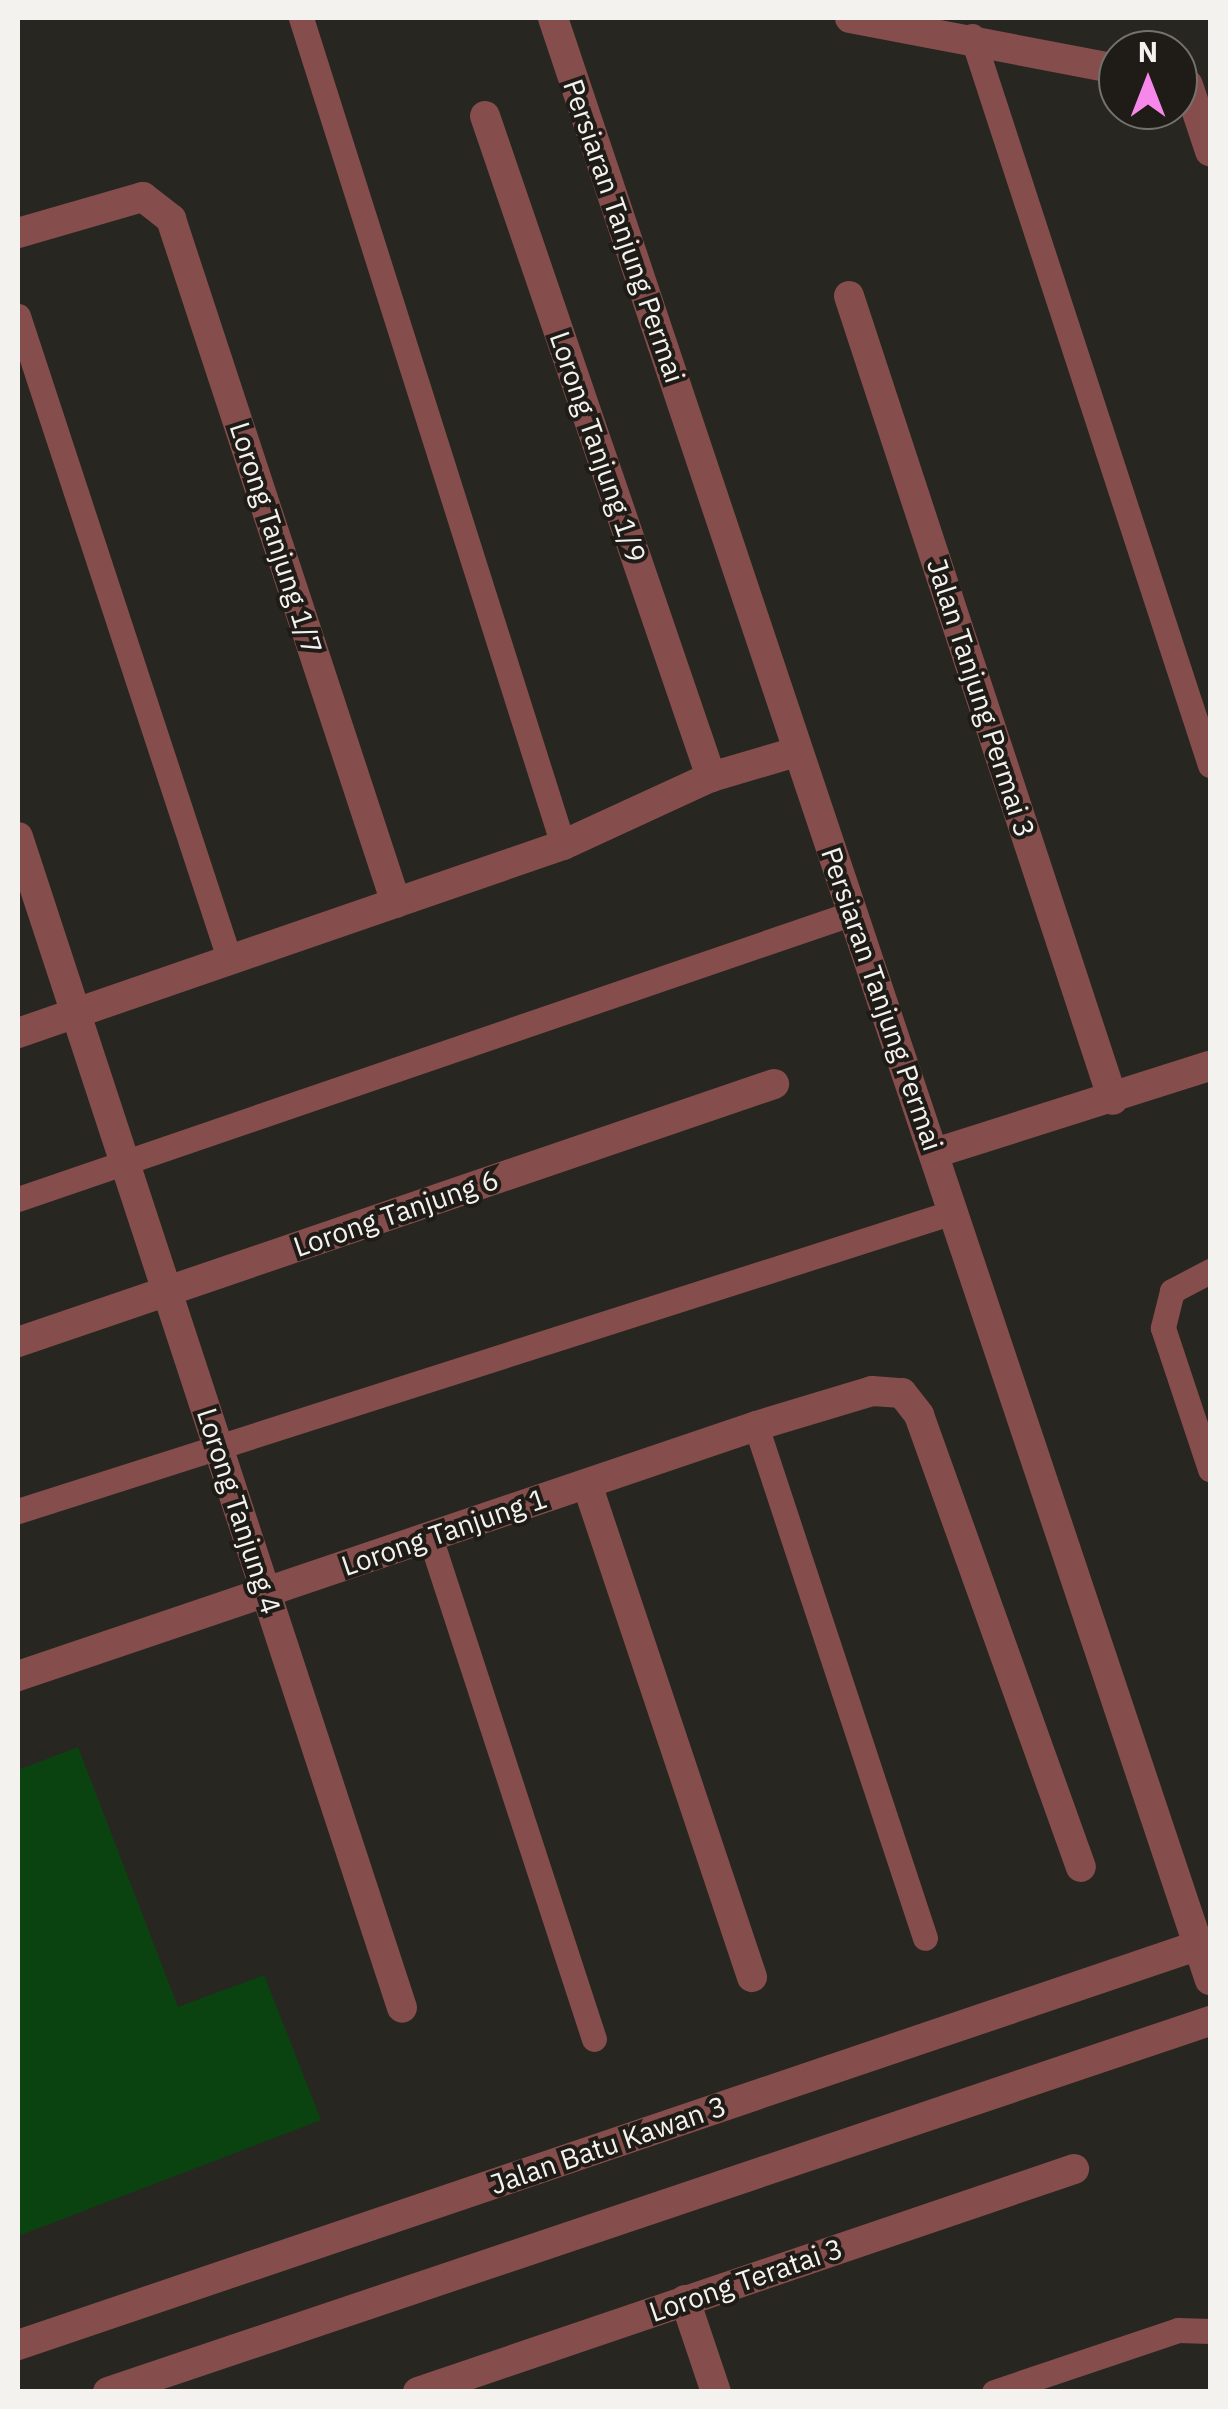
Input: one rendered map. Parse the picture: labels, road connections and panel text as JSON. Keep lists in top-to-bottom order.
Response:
{
  "streets": {
    "street": [
      "Persiaran Tanjung Permai",
      "Lorong Tanjung 1/9",
      "Lorong Tanjung 1/7",
      "Jalan Tanjung Permai 3",
      "Lorong Tanjung 6",
      "Lorong Tanjung 4",
      "Lorong Tanjung 1",
      "Jalan Batu Kawan 3",
      "Lorong Teratai 3"
    ]
  },
  "crossings": [
    ["Persiaran Tanjung Permai", "Jalan Batu Kawan 3"],
    ["Lorong Tanjung 6", "Lorong Tanjung 4"],
    ["Lorong Tanjung 4", "Lorong Tanjung 1"]
  ],
  "north": "top"
}
